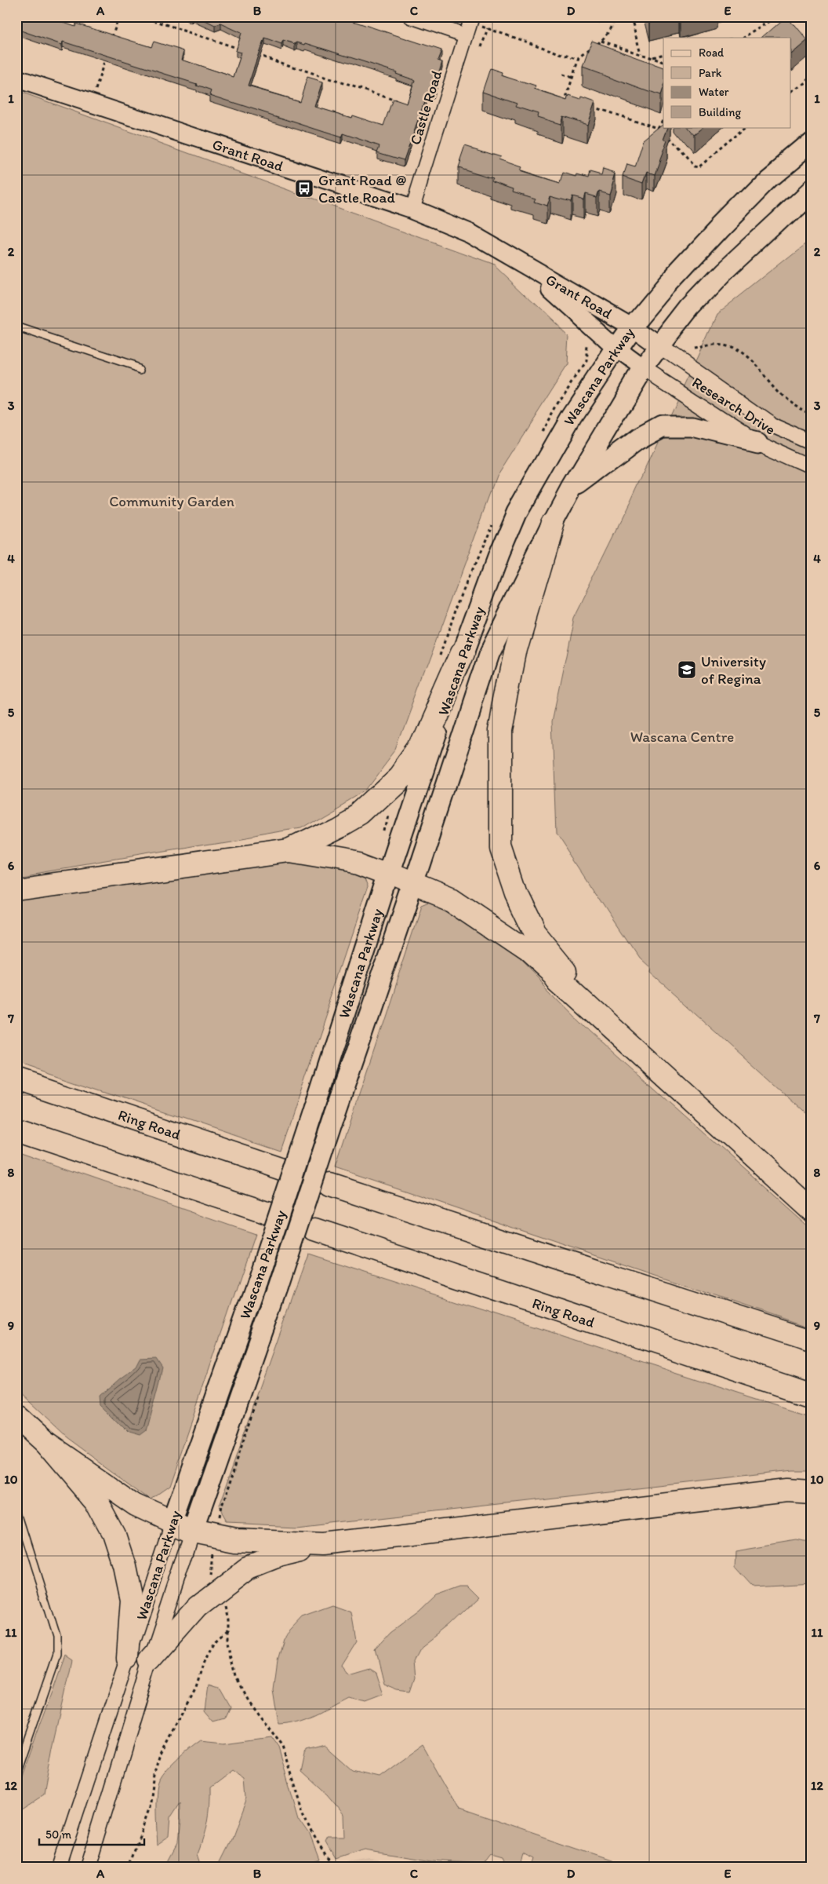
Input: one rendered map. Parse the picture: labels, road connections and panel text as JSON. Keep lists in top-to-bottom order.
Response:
{
  "streets": {
    "highway": ["Ring Road"],
    "main road": ["Wascana Parkway"],
    "street": ["Castle Road", "Grant Road", "Research Drive"]
  },
  "crossings": [
    ["Castle Road", "Grant Road"],
    ["Grant Road", "Wascana Parkway"],
    ["Grant Road", "Research Drive"],
    ["Wascana Parkway", "Research Drive"]
  ],
  "parks": ["Community Garden", "Wascana Centre"],
  "places": {
    "bus stop": ["Grant Road @ Castle Road"],
    "school or university": ["University of Regina"]
  },
  "legend": [
    "Road",
    "Park",
    "Water",
    "Building"
  ],
  "scale_bar": "50 m",
  "grid": {
    "columns": [
      "A",
      "B",
      "C",
      "D",
      "E"
    ],
    "rows": [
      "1",
      "2",
      "3",
      "4",
      "5",
      "6",
      "7",
      "8",
      "9",
      "10",
      "11",
      "12"
    ]
  }
}
